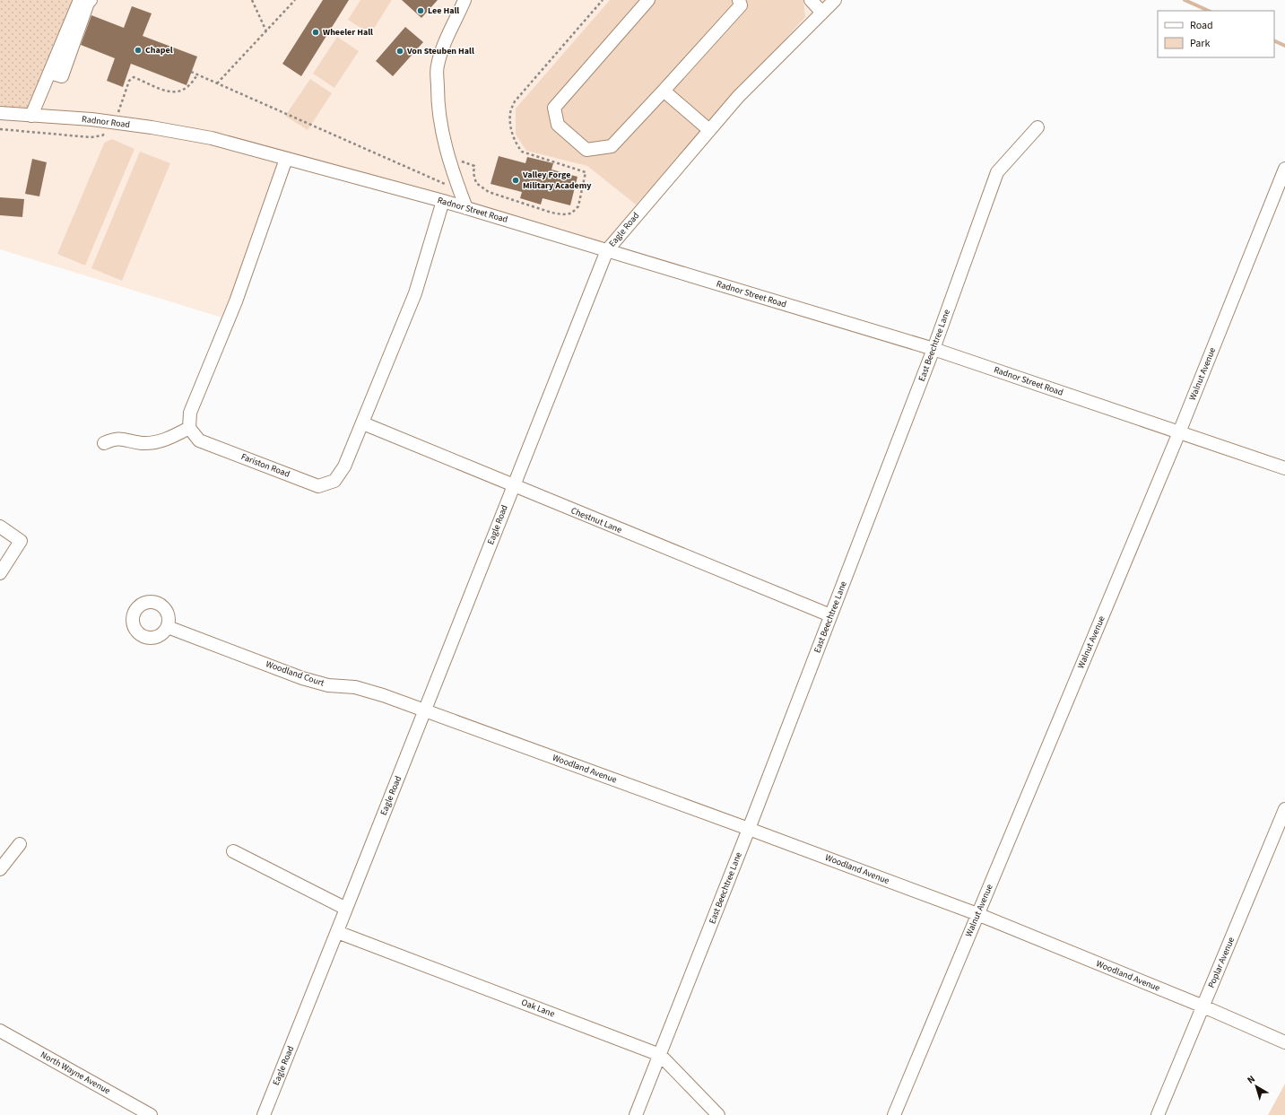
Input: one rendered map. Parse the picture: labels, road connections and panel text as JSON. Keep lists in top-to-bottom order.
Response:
{
  "streets": {
    "street": [
      "Radnor Road",
      "Radnor Street Road",
      "Eagle Road",
      "East Beechtree Lane",
      "Walnut Avenue",
      "Fariston Road",
      "Chestnut Lane",
      "Woodland Court",
      "Woodland Avenue",
      "Poplar Avenue",
      "Oak Lane",
      "North Wayne Avenue"
    ]
  },
  "crossings": [
    ["Radnor Road", "Radnor Street Road"],
    ["Radnor Street Road", "Eagle Road"],
    ["Radnor Street Road", "East Beechtree Lane"],
    ["Radnor Street Road", "Walnut Avenue"],
    ["Radnor Street Road", "Fariston Road"],
    ["Eagle Road", "Chestnut Lane"],
    ["Eagle Road", "Woodland Court"],
    ["Eagle Road", "Woodland Avenue"],
    ["Eagle Road", "Oak Lane"],
    ["East Beechtree Lane", "Chestnut Lane"],
    ["East Beechtree Lane", "Woodland Avenue"],
    ["East Beechtree Lane", "Oak Lane"],
    ["Walnut Avenue", "Woodland Avenue"],
    ["Fariston Road", "Chestnut Lane"],
    ["Woodland Court", "Woodland Avenue"],
    ["Woodland Avenue", "Poplar Avenue"]
  ],
  "places": [
    "Lee Hall",
    "Wheeler Hall",
    "Chapel",
    "Von Steuben Hall",
    "Valley Forge Military Academy"
  ],
  "legend": ["Road", "Park"],
  "north": "top left"
}
